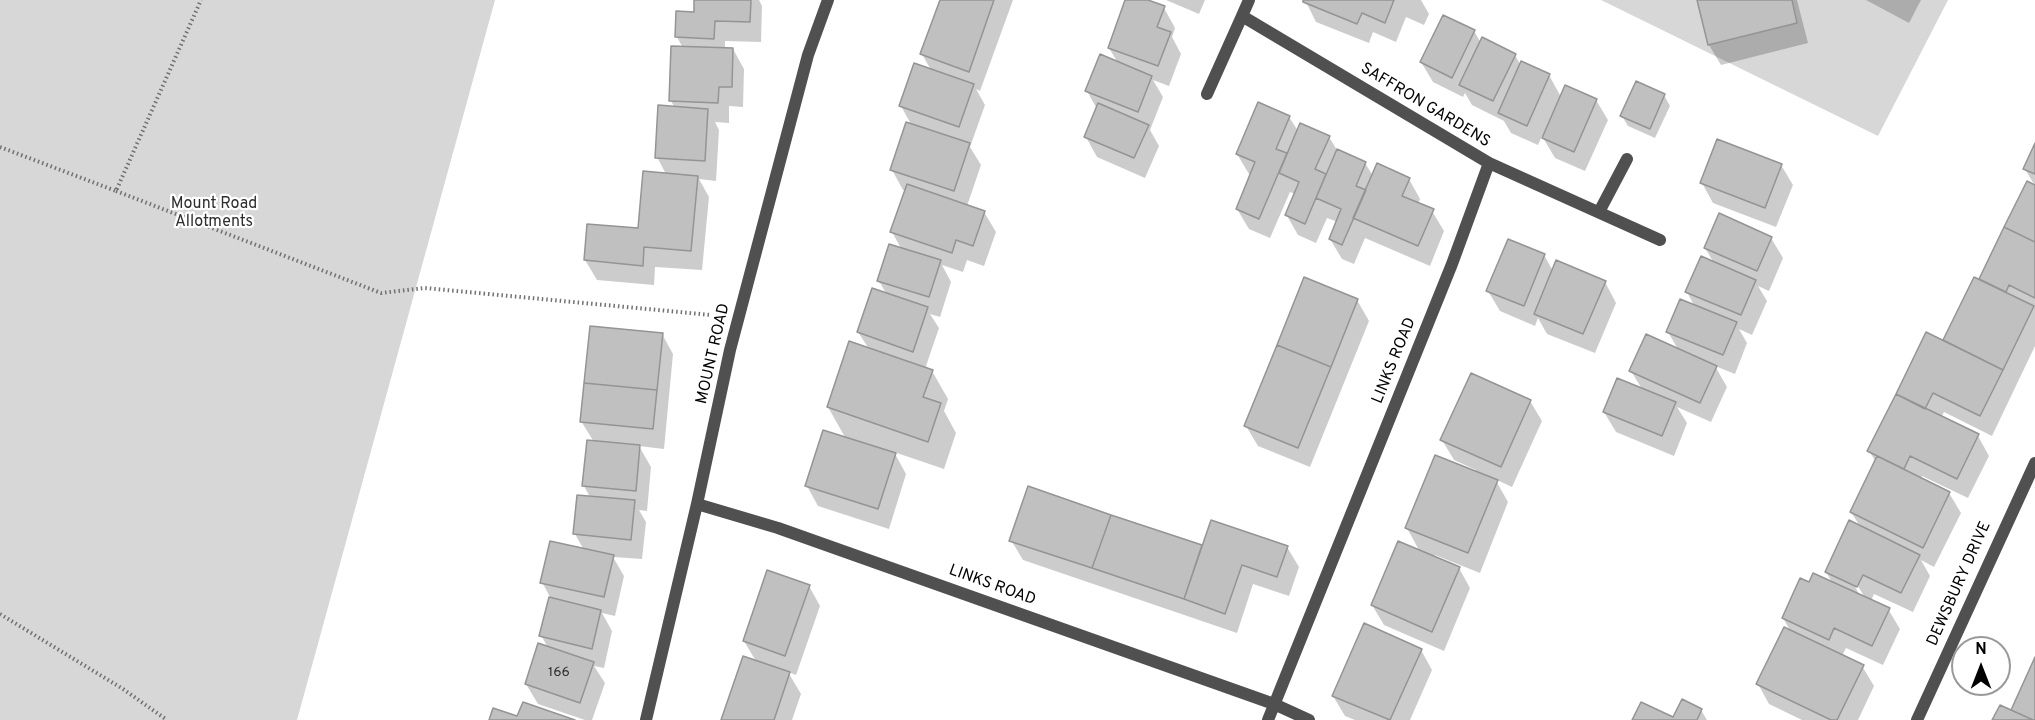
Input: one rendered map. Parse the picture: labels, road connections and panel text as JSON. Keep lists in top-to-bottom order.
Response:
{
  "streets": {
    "street": [
      "SAFFRON GARDENS",
      "MOUNT ROAD",
      "LINKS ROAD",
      "DEWSBURY DRIVE"
    ]
  },
  "crossings": [
    ["SAFFRON GARDENS", "LINKS ROAD"],
    ["MOUNT ROAD", "LINKS ROAD"]
  ],
  "parks": ["Mount Road Allotments"],
  "house_numbers": ["166"],
  "north": "top"
}
